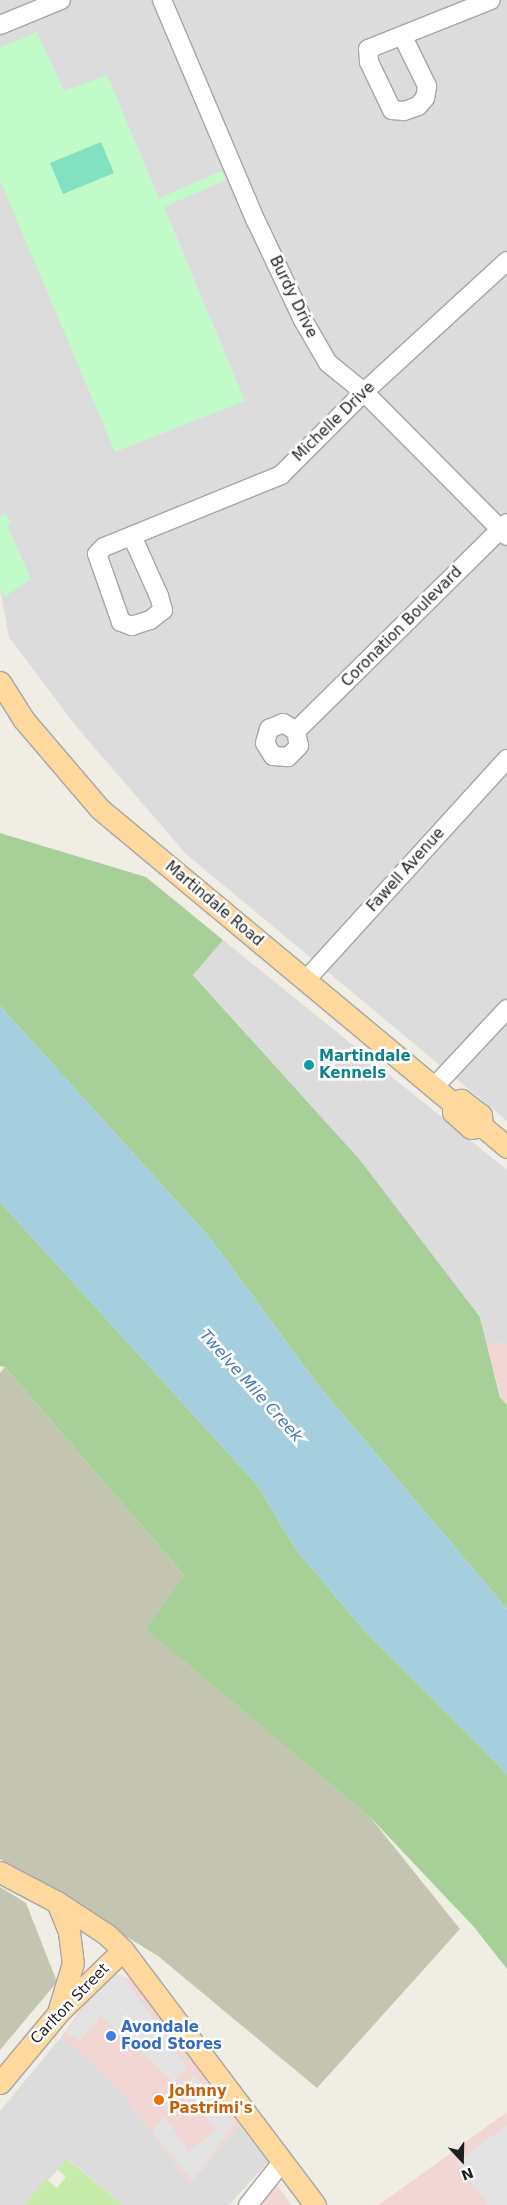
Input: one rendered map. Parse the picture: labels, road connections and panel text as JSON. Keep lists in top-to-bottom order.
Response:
{
  "streets": {
    "main road": ["Martindale Road", "Carlton Street"],
    "street": [
      "Burdy Drive",
      "Michelle Drive",
      "Coronation Boulevard",
      "Fawell Avenue"
    ]
  },
  "crossings": [
    ["Burdy Drive", "Michelle Drive"],
    ["Burdy Drive", "Coronation Boulevard"],
    ["Fawell Avenue", "Martindale Road"]
  ],
  "water": ["Twelve Mile Creek"],
  "places": ["Martindale Kennels", "Avondale Food Stores", "Johnny Pastrimi's"],
  "north": "bottom"
}
